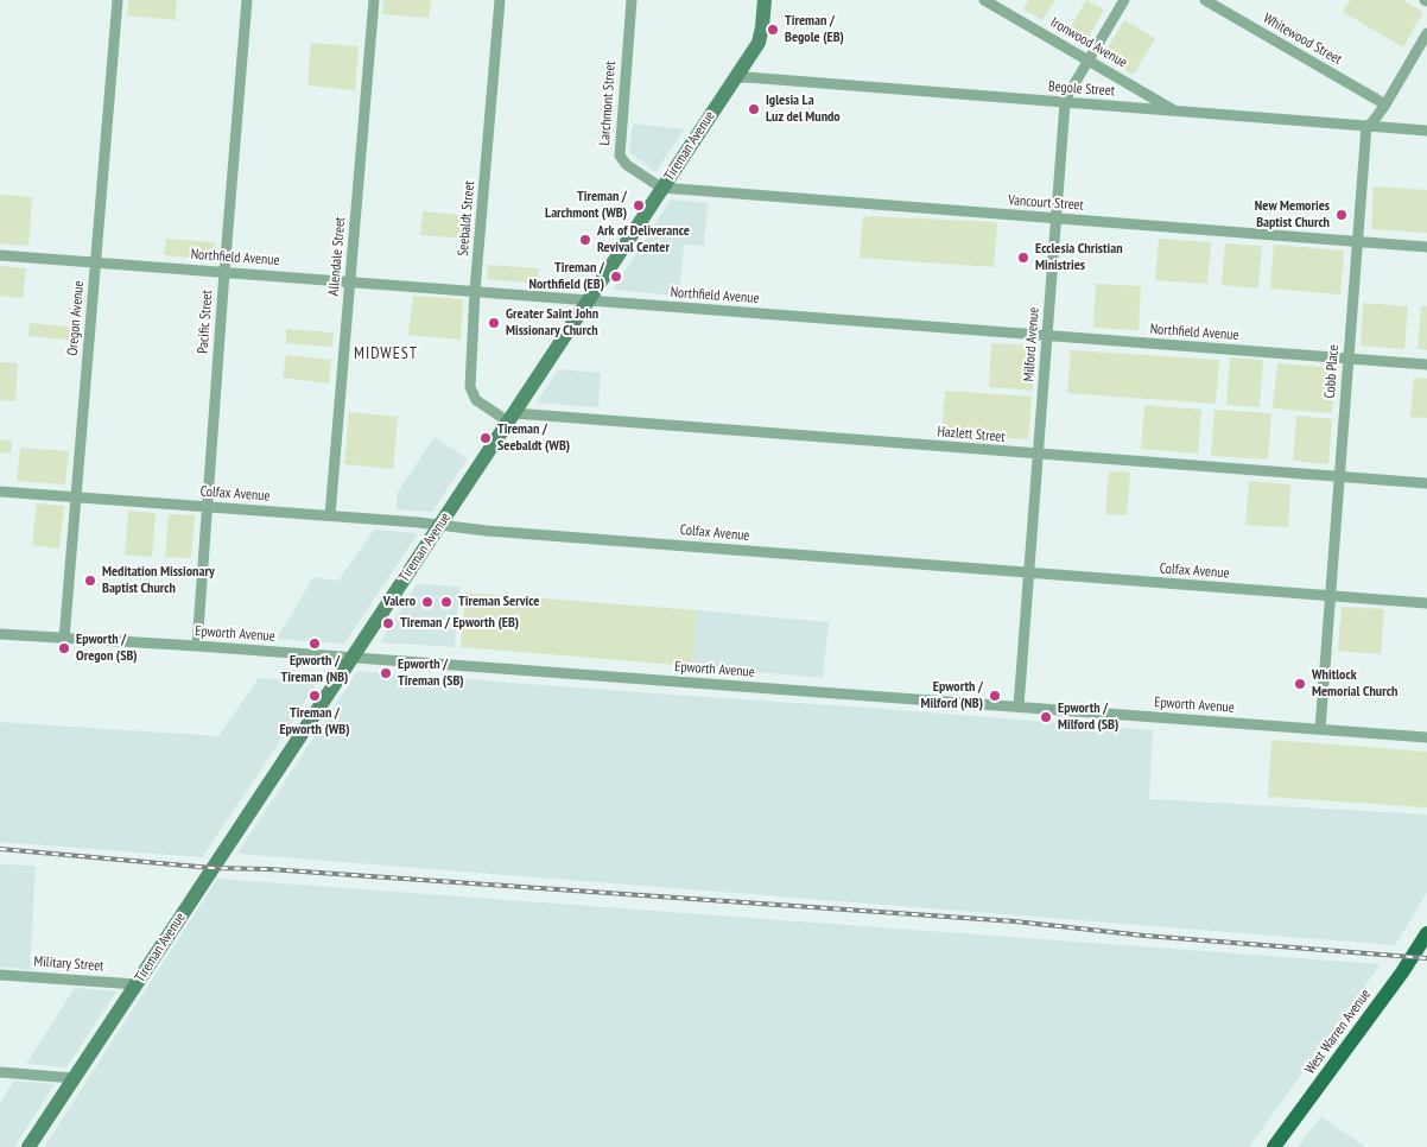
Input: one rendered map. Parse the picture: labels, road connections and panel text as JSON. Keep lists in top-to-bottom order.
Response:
{
  "streets": {
    "main road": ["West Warren Avenue"],
    "street": [
      "Whitewood Street",
      "Ironwood Avenue",
      "Begole Street",
      "Larchmont Street",
      "Tireman Avenue",
      "Vancourt Street",
      "Seebaldt Street",
      "Allendale Street",
      "Northfield Avenue",
      "Oregon Avenue",
      "Pacific Street",
      "Milford Avenue",
      "Cobb Place",
      "Hazlett Street",
      "Colfax Avenue",
      "Epworth Avenue",
      "Military Street"
    ]
  },
  "crossings": [
    ["Ironwood Avenue", "Begole Street"],
    ["Ironwood Avenue", "Milford Avenue"],
    ["Begole Street", "Tireman Avenue"],
    ["Begole Street", "Milford Avenue"],
    ["Begole Street", "Cobb Place"],
    ["Larchmont Street", "Tireman Avenue"],
    ["Larchmont Street", "Vancourt Street"],
    ["Tireman Avenue", "Vancourt Street"],
    ["Tireman Avenue", "Seebaldt Street"],
    ["Tireman Avenue", "Northfield Avenue"],
    ["Tireman Avenue", "Hazlett Street"],
    ["Tireman Avenue", "Colfax Avenue"],
    ["Tireman Avenue", "Epworth Avenue"],
    ["Tireman Avenue", "Military Street"],
    ["Vancourt Street", "Milford Avenue"],
    ["Vancourt Street", "Cobb Place"],
    ["Seebaldt Street", "Northfield Avenue"],
    ["Seebaldt Street", "Hazlett Street"],
    ["Allendale Street", "Northfield Avenue"],
    ["Allendale Street", "Colfax Avenue"],
    ["Northfield Avenue", "Oregon Avenue"],
    ["Northfield Avenue", "Pacific Street"],
    ["Northfield Avenue", "Milford Avenue"],
    ["Northfield Avenue", "Cobb Place"],
    ["Oregon Avenue", "Colfax Avenue"],
    ["Oregon Avenue", "Epworth Avenue"],
    ["Pacific Street", "Colfax Avenue"],
    ["Pacific Street", "Epworth Avenue"],
    ["Milford Avenue", "Hazlett Street"],
    ["Milford Avenue", "Colfax Avenue"],
    ["Milford Avenue", "Epworth Avenue"],
    ["Cobb Place", "Hazlett Street"],
    ["Cobb Place", "Colfax Avenue"],
    ["Cobb Place", "Epworth Avenue"]
  ],
  "districts": ["MIDWEST"],
  "places": [
    "Tireman / Begole (EB)",
    "Iglesia La Luz del Mundo",
    "Tireman / Larchmont (WB)",
    "New Memories Baptist Church",
    "Ark of Deliverance Revival Center",
    "Ecclesia Christian Ministries",
    "Tireman / Northfield (EB)",
    "Greater Saint John Missionary Church",
    "Tireman / Seebaldt (WB)",
    "Meditation Missionary Baptist Church",
    "Valero",
    "Tireman Service",
    "Tireman / Epworth (EB)",
    "Epworth / Tireman (NB)",
    "Epworth / Oregon (SB)",
    "Epworth / Tireman (SB)",
    "Whitlock Memorial Church",
    "Tireman / Epworth (WB)",
    "Epworth / Milford (NB)",
    "Epworth / Milford (SB)"
  ]
}
